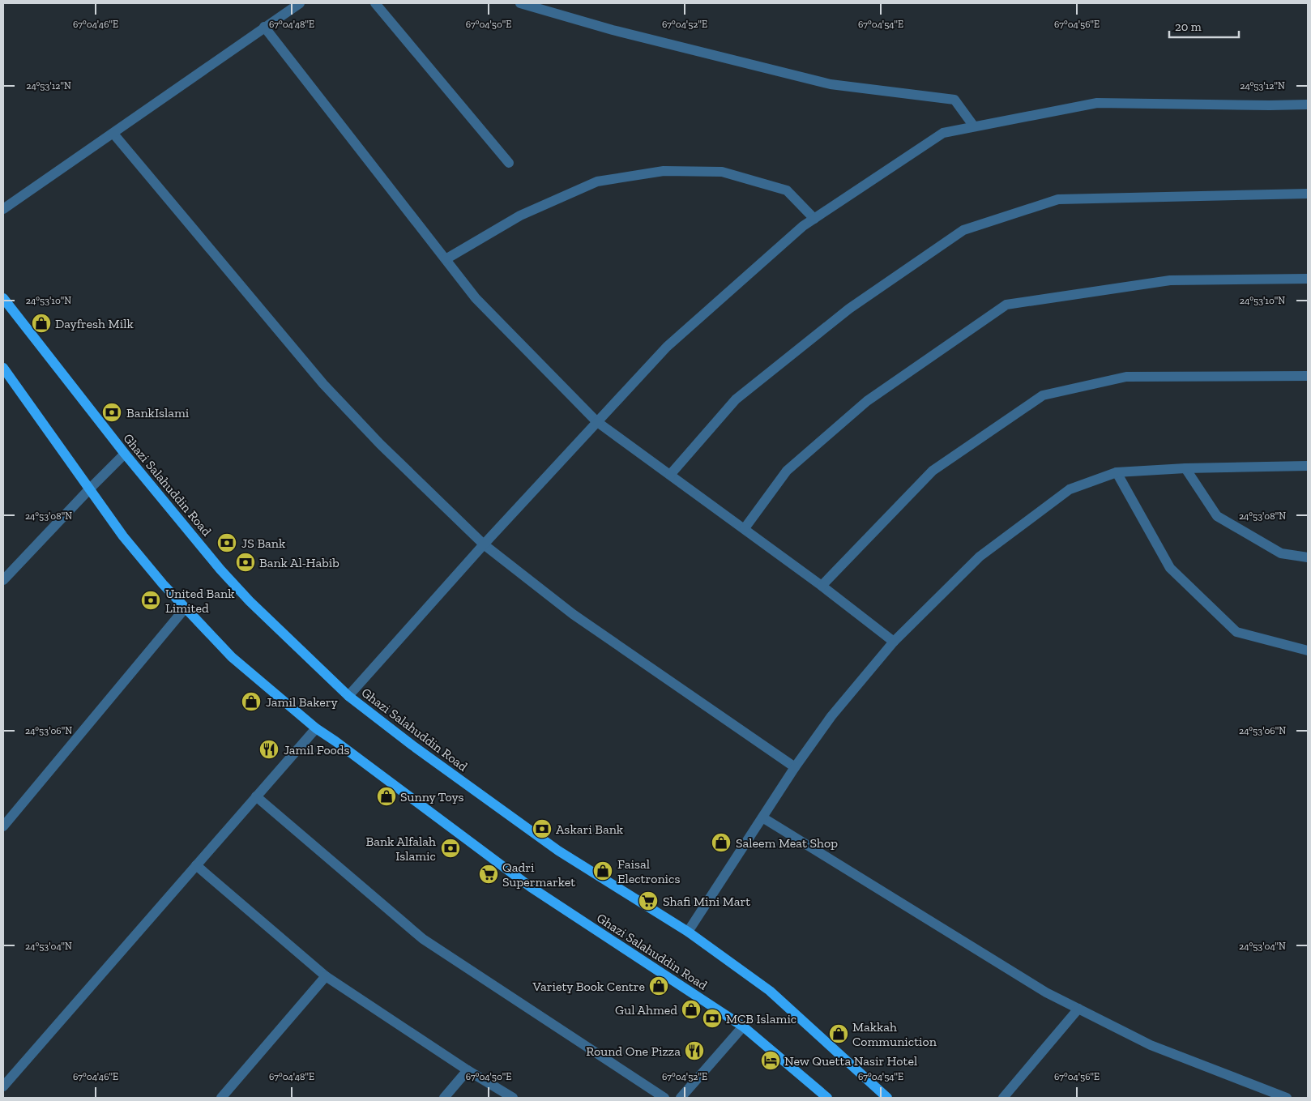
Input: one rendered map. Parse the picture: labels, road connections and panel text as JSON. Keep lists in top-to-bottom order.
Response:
{
  "streets": {
    "main road": ["Ghazi Salahuddin Road"]
  },
  "places": {
    "shop": [
      "Dayfresh Milk",
      "Jamil Bakery",
      "Sunny Toys",
      "Saleem Meat Shop",
      "Faisal Electronics",
      "Variety Book Centre",
      "Gul Ahmed",
      "Makkah Communiction"
    ],
    "bank": [
      "BankIslami",
      "JS Bank",
      "Bank Al-Habib",
      "United Bank Limited",
      "Askari Bank",
      "Bank Alfalah Islamic",
      "MCB Islamic"
    ],
    "restaurant": ["Jamil Foods", "Round One Pizza"],
    "supermarket": ["Qadri Supermarket", "Shafi Mini Mart"],
    "hotel": ["New Quetta Nasir Hotel"]
  },
  "scale_bar": "20 m",
  "coordinates": [
    "67°04'46\"E",
    "67°04'48\"E",
    "67°04'50\"E",
    "67°04'52\"E",
    "67°04'54\"E",
    "67°04'56\"E",
    "24°53'12\"N",
    "24°53'10\"N",
    "24°53'08\"N",
    "24°53'06\"N",
    "24°53'04\"N"
  ]
}
